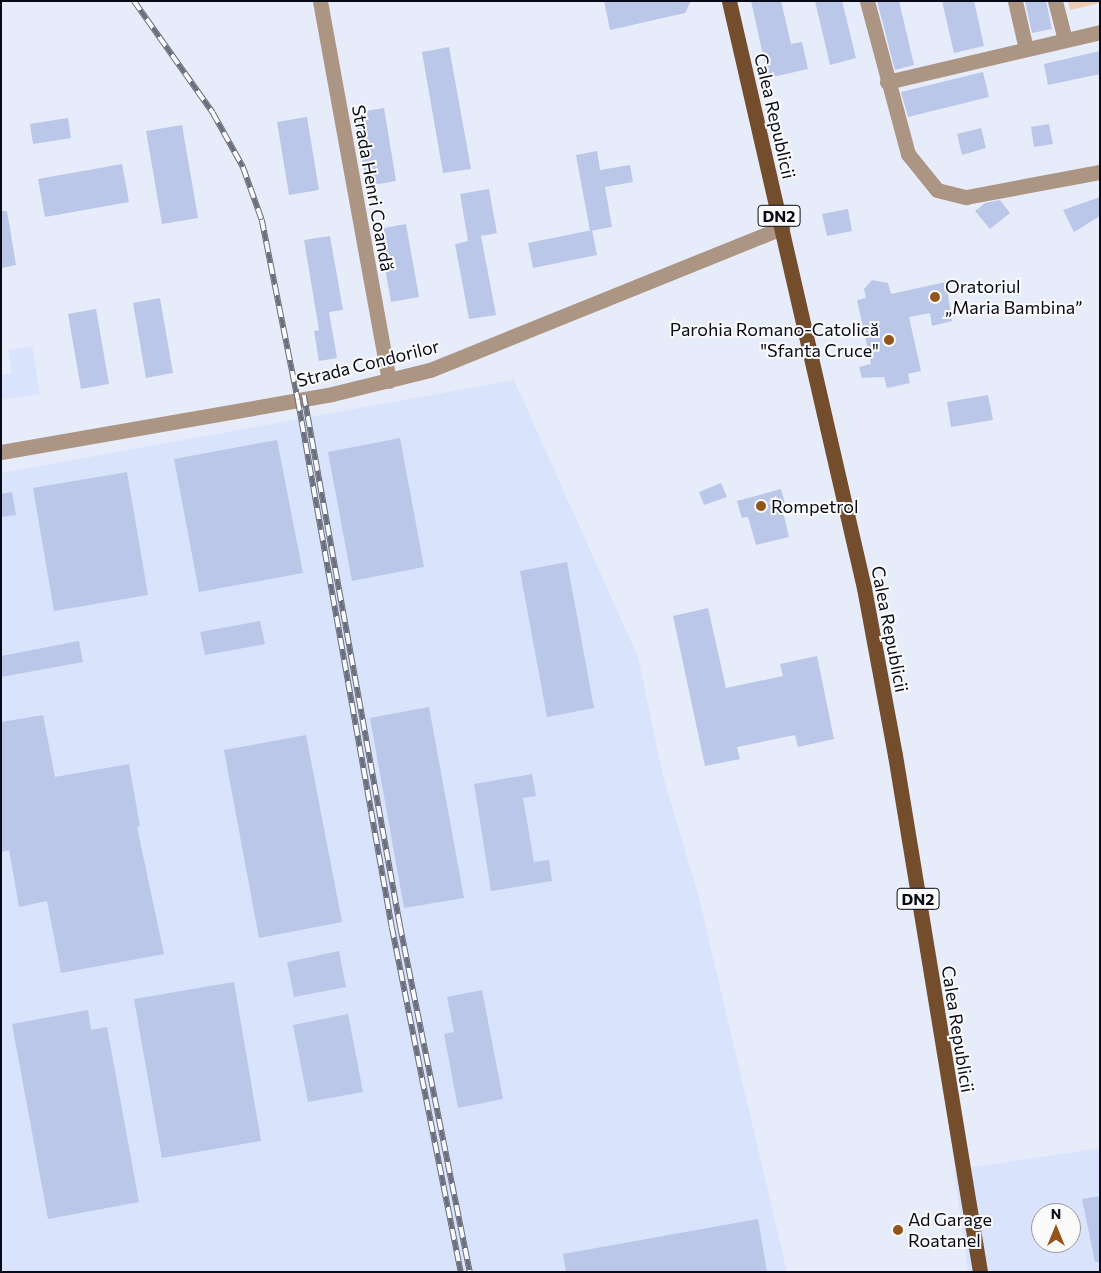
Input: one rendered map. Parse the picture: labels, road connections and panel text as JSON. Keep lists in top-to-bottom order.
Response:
{
  "streets": {
    "main road": ["Calea Republicii", "DN2"],
    "street": ["Strada Henri Coandă", "Strada Condorilor"]
  },
  "crossings": [
    ["Calea Republicii", "Strada Condorilor"],
    ["Strada Henri Coandă", "Strada Condorilor"]
  ],
  "places": [
    "Oratoriul „Maria Bambina”",
    "Parohia Romano-Catolică \"Sfanta Cruce\"",
    "Rompetrol",
    "Ad Garage Roatanel"
  ],
  "north": "top"
}
